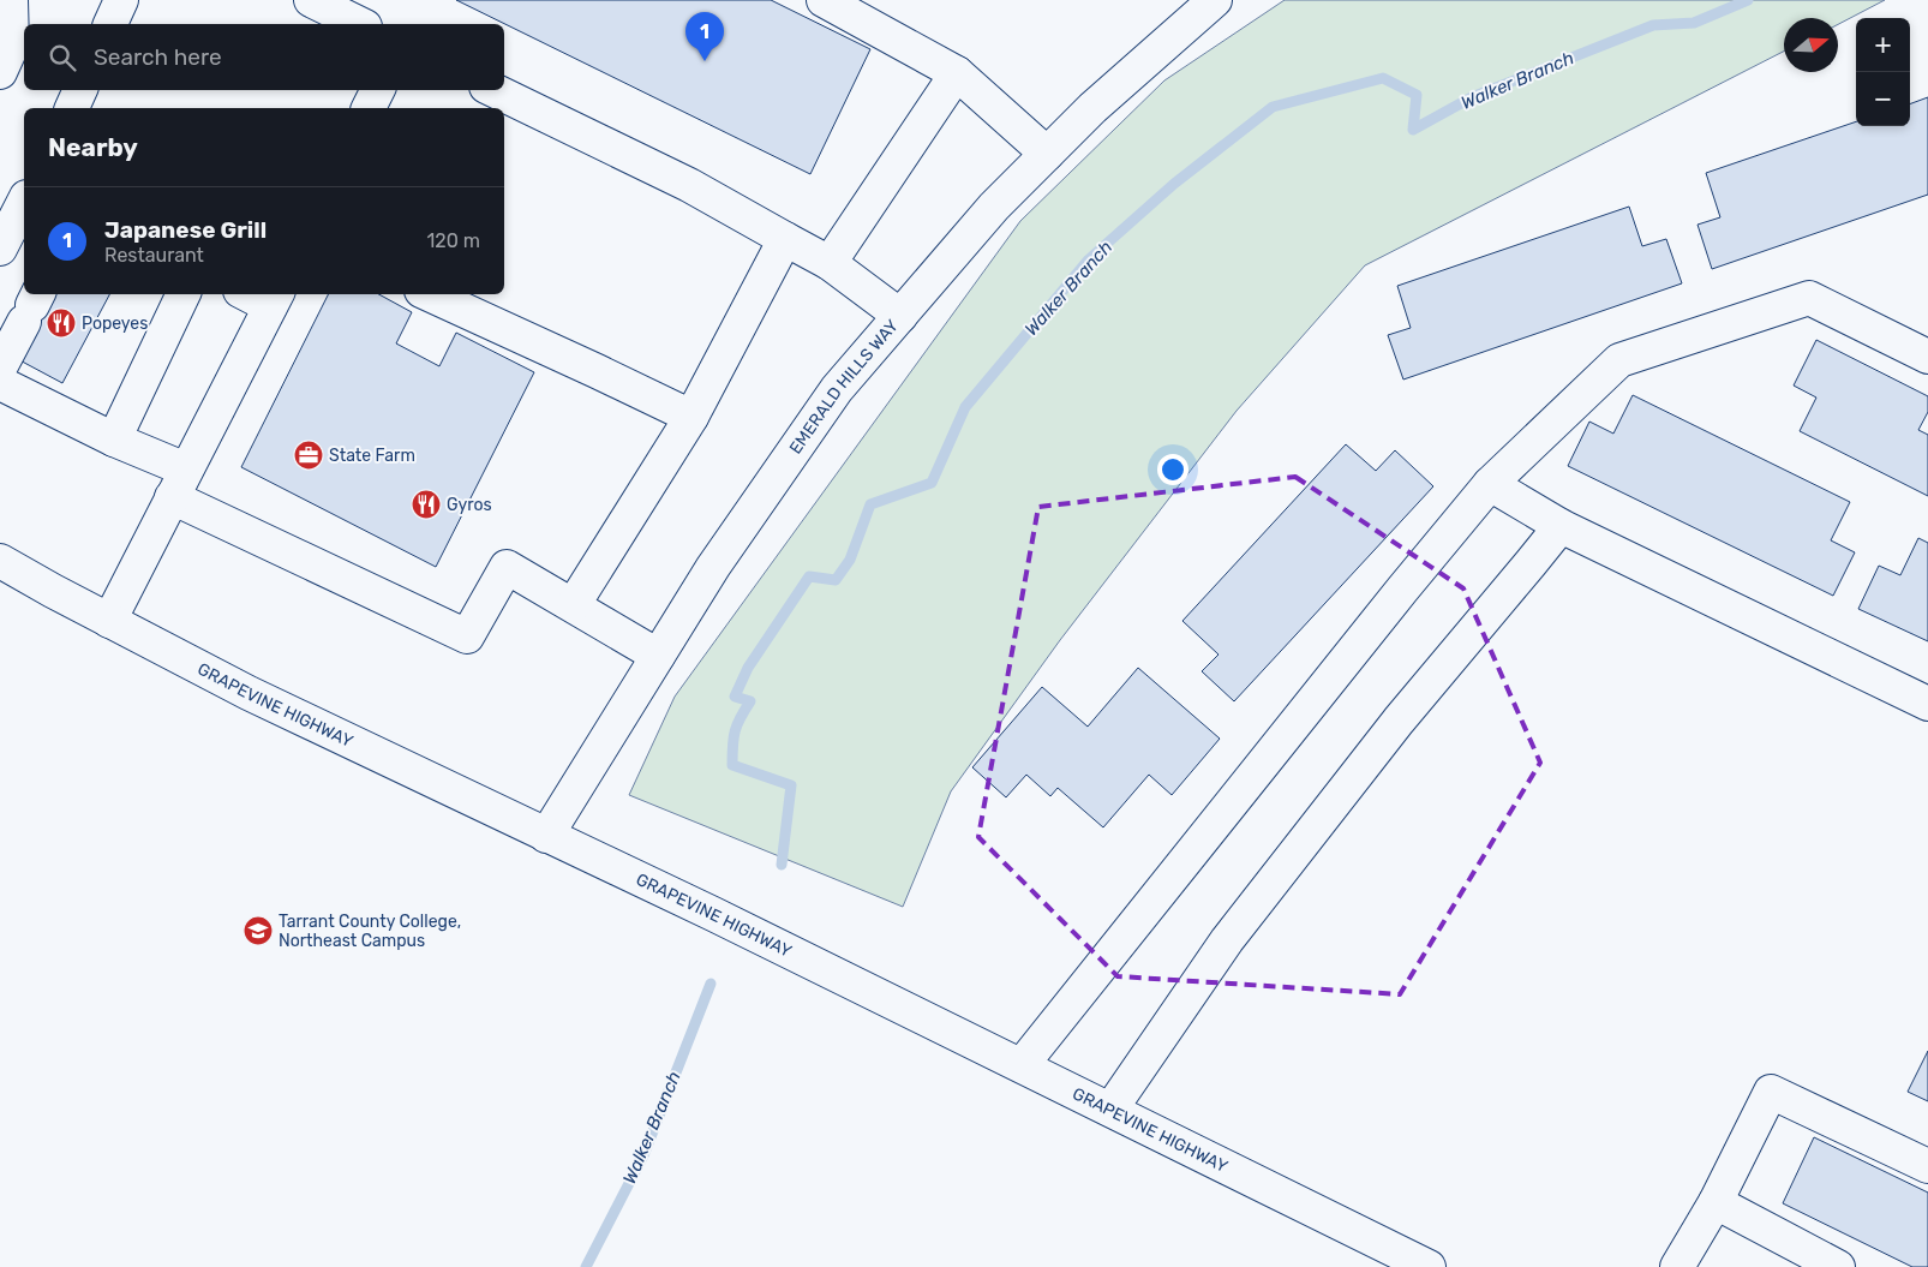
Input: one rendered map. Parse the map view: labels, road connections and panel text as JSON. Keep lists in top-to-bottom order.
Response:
{
  "streets": {
    "main road": ["EMERALD HILLS WAY", "GRAPEVINE HIGHWAY"]
  },
  "crossings": [
    ["EMERALD HILLS WAY", "GRAPEVINE HIGHWAY"]
  ],
  "water": ["Walker Branch"],
  "places": {
    "restaurant": ["Popeyes", "Gyros"],
    "office": ["State Farm"],
    "school or university": ["Tarrant County College, Northeast Campus"]
  },
  "north": "right",
  "page": {
    "pins": "1",
    "map_buttons": ["+", "−"],
    "search": "Search here",
    "heading": "Nearby",
    "list": [
      {
        "mark": "1",
        "name": "Japanese Grill",
        "note": "Restaurant",
        "value": "120 m"
      }
    ]
  }
}
